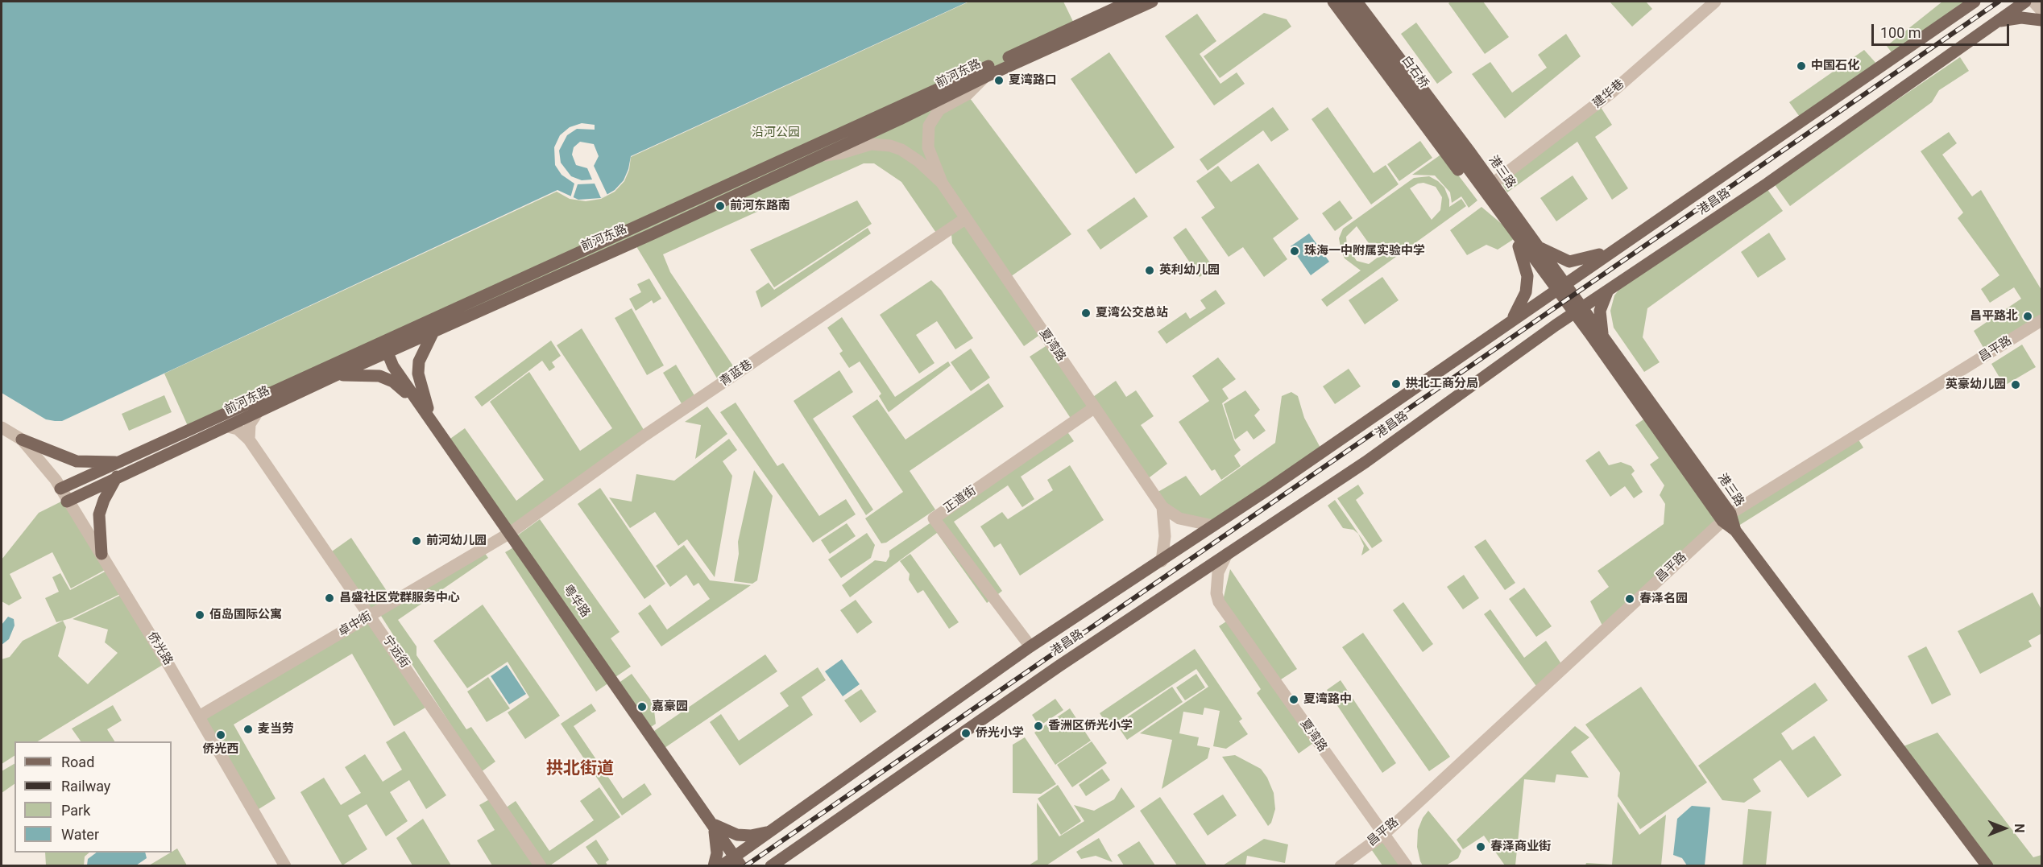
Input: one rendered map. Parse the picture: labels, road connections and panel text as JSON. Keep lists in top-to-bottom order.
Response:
{
  "streets": {
    "main road": [
      "白石桥",
      "前河东路",
      "港三路",
      "港昌路",
      "粤华路"
    ],
    "street": [
      "建华巷",
      "夏湾路",
      "昌平路",
      "青蓝巷",
      "正道街",
      "卓中街",
      "侨光路",
      "宁远街"
    ]
  },
  "crossings": [
    ["前河东路", "粤华路"],
    ["前河东路", "侨光路"],
    ["港三路", "港昌路"],
    ["港三路", "昌平路"],
    ["港昌路", "夏湾路"],
    ["港昌路", "正道街"],
    ["港昌路", "粤华路"],
    ["夏湾路", "昌平路"],
    ["夏湾路", "青蓝巷"],
    ["夏湾路", "正道街"],
    ["青蓝巷", "粤华路"],
    ["青蓝巷", "卓中街"],
    ["粤华路", "卓中街"],
    ["卓中街", "侨光路"],
    ["卓中街", "宁远街"]
  ],
  "districts": ["拱北街道"],
  "parks": ["沿河公园"],
  "places": [
    "中国石化",
    "夏湾路口",
    "前河东路南",
    "珠海一中附属实验中学",
    "英利幼儿园",
    "夏湾公交总站",
    "昌平路北",
    "拱北工商分局",
    "英豪幼儿园",
    "前河幼儿园",
    "昌盛社区党群服务中心",
    "春泽名园",
    "佰岛国际公寓",
    "夏湾路中",
    "嘉豪园",
    "香洲区侨光小学",
    "麦当劳",
    "侨光小学",
    "侨光西",
    "春泽商业街"
  ],
  "legend": [
    "Road",
    "Railway",
    "Park",
    "Water"
  ],
  "scale_bar": "100 m",
  "north": "right"
}
